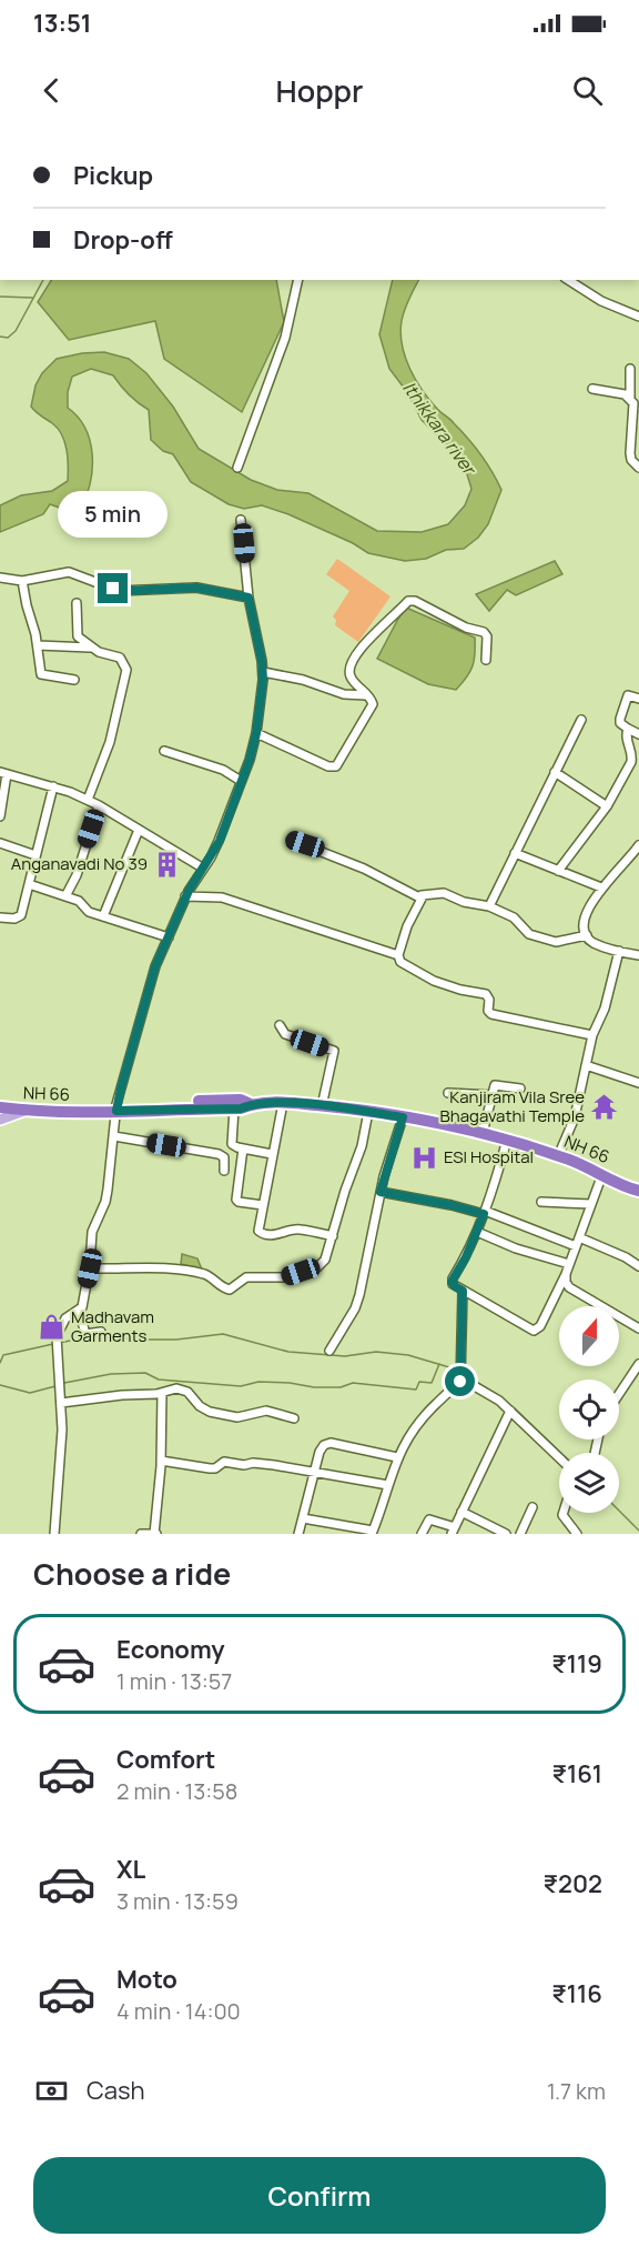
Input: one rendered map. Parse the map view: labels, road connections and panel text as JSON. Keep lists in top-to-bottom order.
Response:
{
  "streets": {
    "highway": ["NH 66"]
  },
  "water": ["Ithikkara river"],
  "places": {
    "building": ["Anganavadi No 39"],
    "temple": ["Kanjiram Vila Sree Bhagavathi Temple"],
    "hospital": ["ESI Hospital"],
    "shop": ["Madhavam Garments"]
  },
  "north": "top",
  "page": {
    "status": "13:51",
    "header": "Hoppr",
    "banner": ["Pickup", "Drop-off"],
    "bubble": "5 min",
    "heading": "Choose a ride",
    "list": [
      {
        "name": "Economy",
        "note": "1 min · 13:57",
        "value": "₹119"
      },
      {
        "name": "Comfort",
        "note": "2 min · 13:58",
        "value": "₹161"
      },
      {
        "name": "XL",
        "note": "3 min · 13:59",
        "value": "₹202"
      },
      {
        "name": "Moto",
        "note": "4 min · 14:00",
        "value": "₹116"
      }
    ],
    "pay": ["Cash", "1.7 km"],
    "buttons": "Confirm"
  }
}
